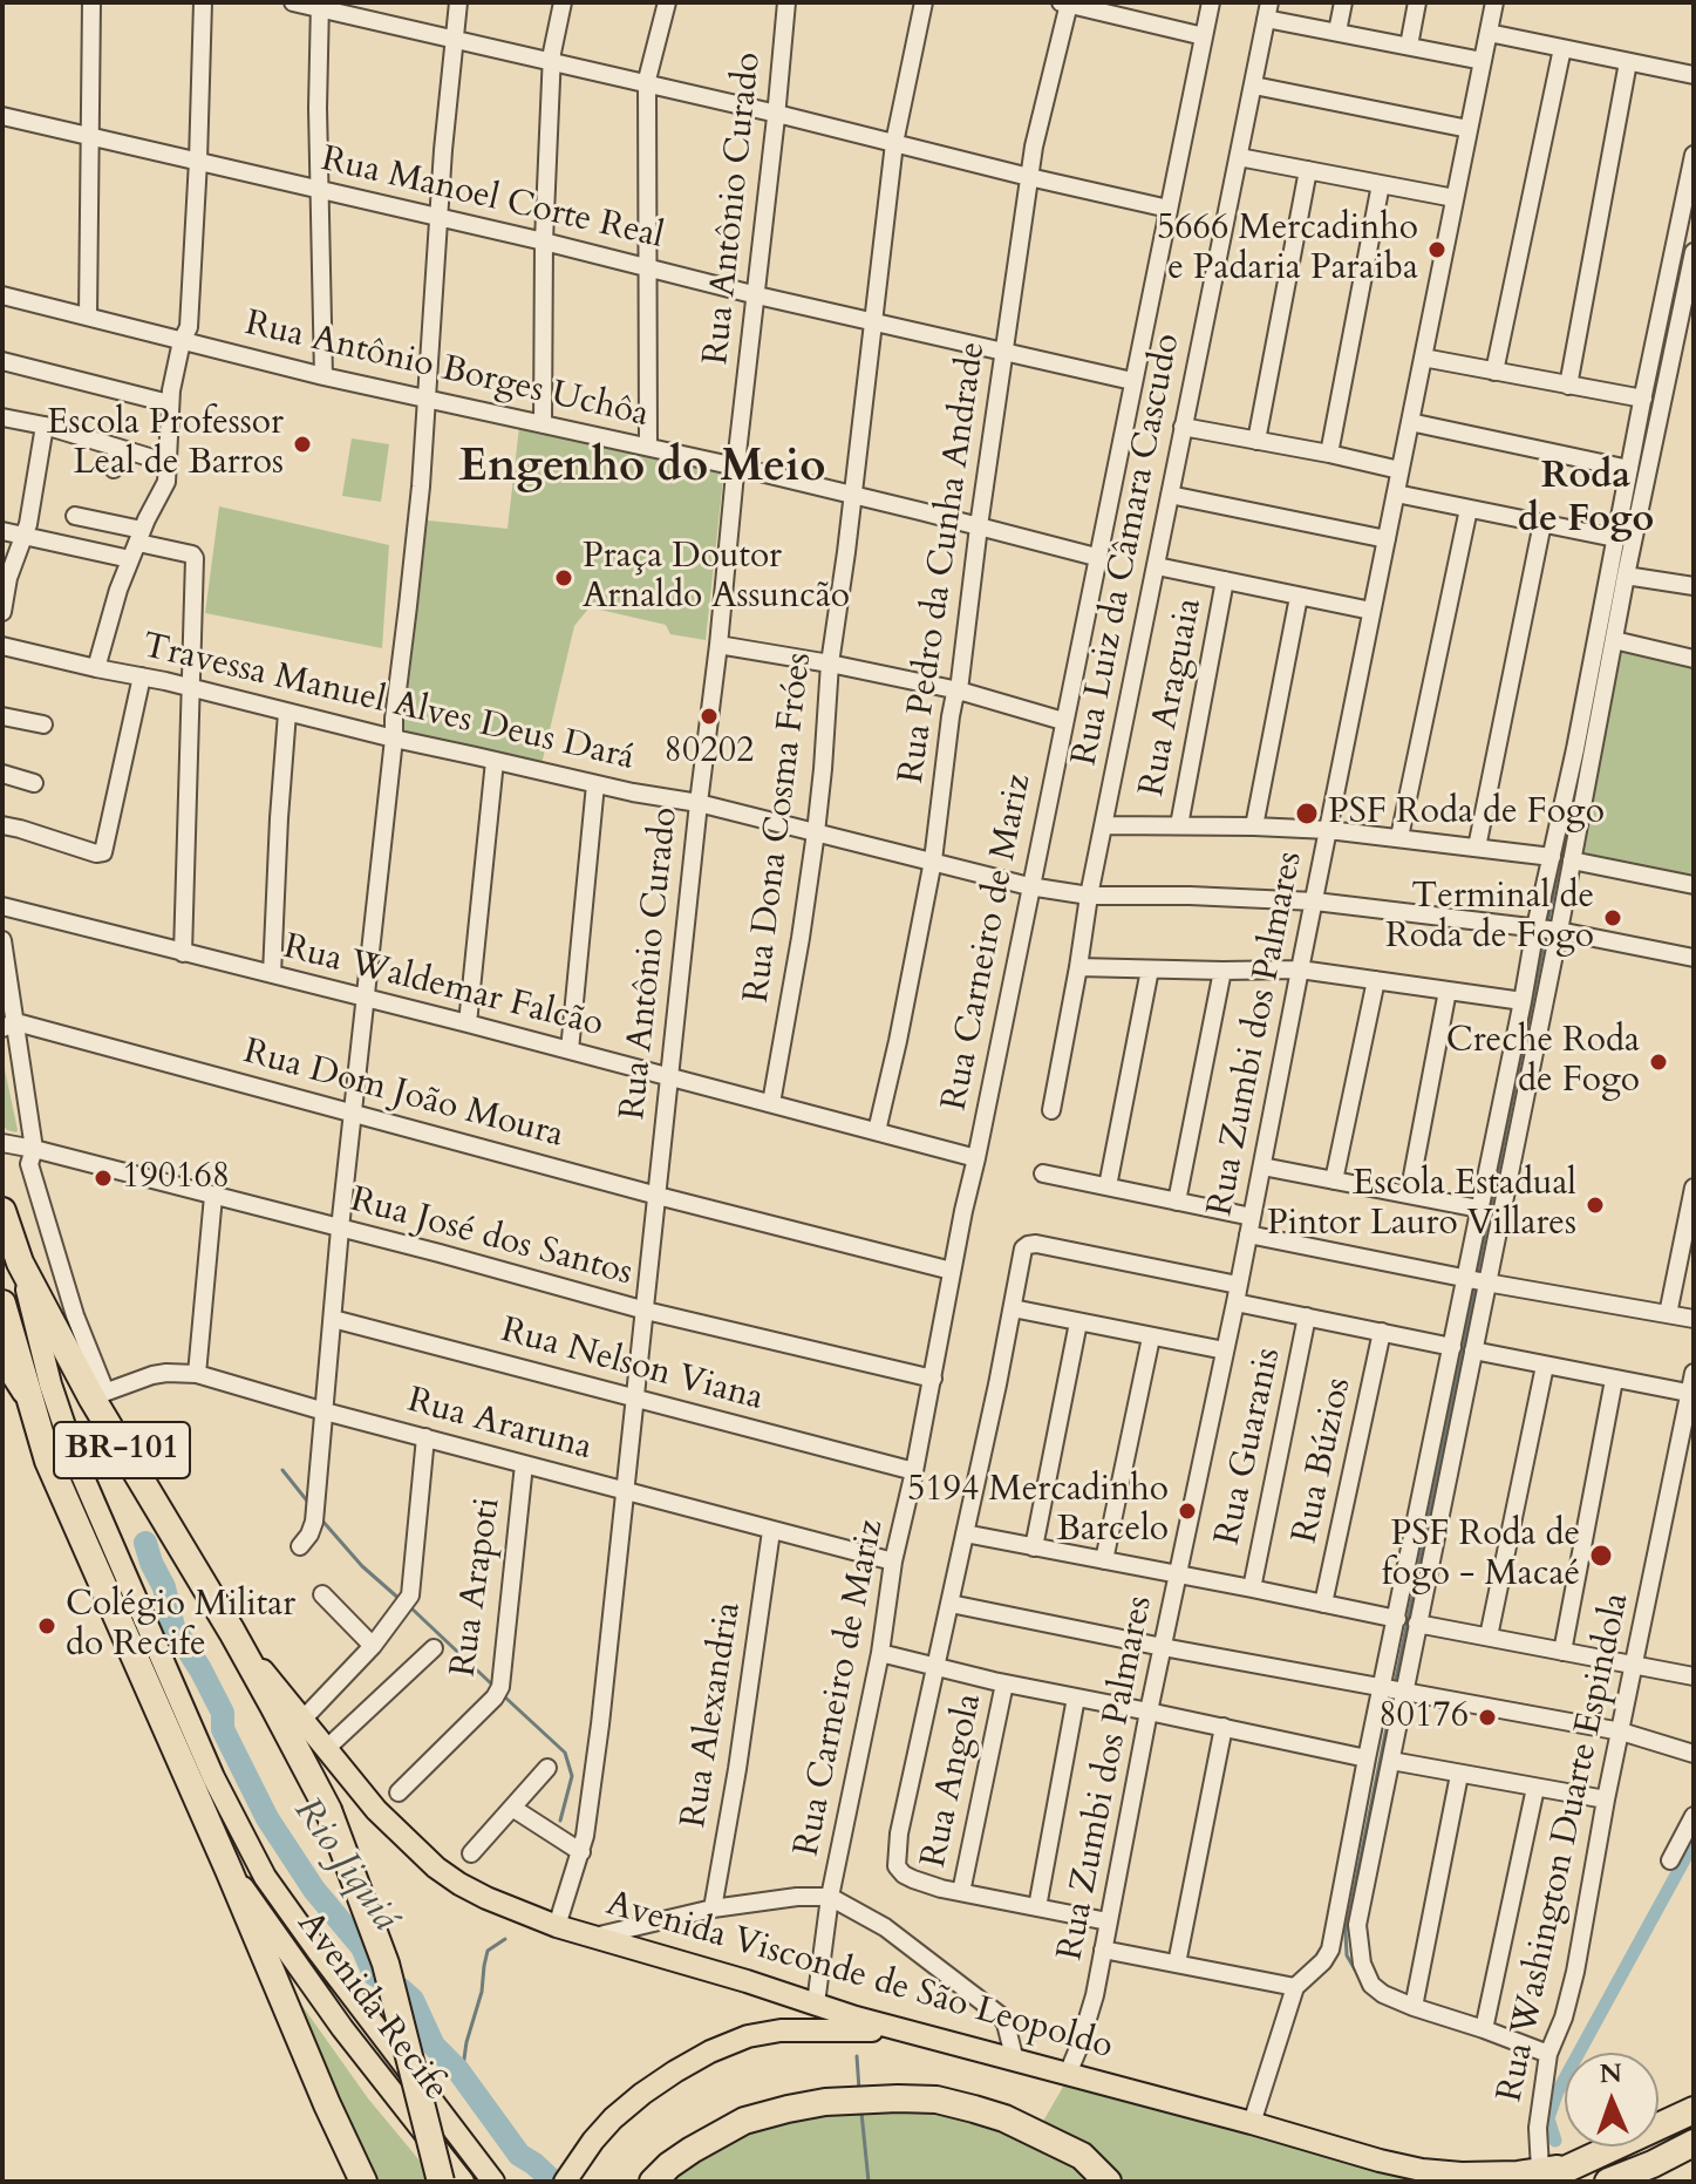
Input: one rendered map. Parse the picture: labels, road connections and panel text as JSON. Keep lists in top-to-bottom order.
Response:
{
  "streets": {
    "highway": ["BR-101", "Avenida Visconde de São Leopoldo"],
    "main road": ["Avenida Recife"],
    "street": [
      "Rua Manoel Corte Real",
      "Rua Antônio Curado",
      "Rua Antônio Borges Uchôa",
      "Rua Luiz da Câmara Cascudo",
      "Rua Pedro da Cunha Andrade",
      "Rua Araguaia",
      "Travessa Manuel Alves Deus Dará",
      "Rua Dona Cosma Fróes",
      "Rua Carneiro de Mariz",
      "Rua Waldemar Falcão",
      "Rua Zumbi dos Palmares",
      "Rua Dom João Moura",
      "Rua José dos Santos",
      "Rua Nelson Viana",
      "Rua Araruna",
      "Rua Guaranis",
      "Rua Búzios",
      "Rua Arapoti",
      "Rua Alexandria",
      "Rua Angola",
      "Rua Washington Duarte Espindola"
    ]
  },
  "crossings": [
    ["Rua Manoel Corte Real", "Rua Antônio Curado"],
    ["Rua Manoel Corte Real", "Rua Pedro da Cunha Andrade"],
    ["Rua Manoel Corte Real", "Rua Dona Cosma Fróes"],
    ["Rua Manoel Corte Real", "Rua Carneiro de Mariz"],
    ["Rua Antônio Curado", "Rua Antônio Borges Uchôa"],
    ["Rua Antônio Curado", "Travessa Manuel Alves Deus Dará"],
    ["Rua Antônio Curado", "Rua Waldemar Falcão"],
    ["Rua Antônio Curado", "Rua Dom João Moura"],
    ["Rua Antônio Curado", "Rua José dos Santos"],
    ["Rua Antônio Curado", "Rua Nelson Viana"],
    ["Rua Antônio Curado", "Rua Araruna"],
    ["Rua Antônio Curado", "Avenida Visconde de São Leopoldo"],
    ["Rua Antônio Borges Uchôa", "Rua Pedro da Cunha Andrade"],
    ["Rua Antônio Borges Uchôa", "Rua Dona Cosma Fróes"],
    ["Rua Antônio Borges Uchôa", "Rua Carneiro de Mariz"],
    ["Rua Luiz da Câmara Cascudo", "Travessa Manuel Alves Deus Dará"],
    ["Rua Pedro da Cunha Andrade", "Travessa Manuel Alves Deus Dará"],
    ["Rua Pedro da Cunha Andrade", "Rua Waldemar Falcão"],
    ["Travessa Manuel Alves Deus Dará", "Rua Dona Cosma Fróes"],
    ["Travessa Manuel Alves Deus Dará", "Rua Carneiro de Mariz"],
    ["Travessa Manuel Alves Deus Dará", "Rua Zumbi dos Palmares"],
    ["Rua Dona Cosma Fróes", "Rua Waldemar Falcão"],
    ["Rua Carneiro de Mariz", "Rua Waldemar Falcão"],
    ["Rua Carneiro de Mariz", "Rua Dom João Moura"],
    ["Rua Carneiro de Mariz", "Rua José dos Santos"],
    ["Rua Carneiro de Mariz", "Rua Nelson Viana"],
    ["Rua Carneiro de Mariz", "Rua Araruna"],
    ["Rua Carneiro de Mariz", "Rua Alexandria"],
    ["Rua Carneiro de Mariz", "Avenida Visconde de São Leopoldo"],
    ["Rua Zumbi dos Palmares", "Avenida Visconde de São Leopoldo"],
    ["Rua Araruna", "Rua Arapoti"],
    ["Rua Araruna", "Rua Alexandria"],
    ["Rua Araruna", "Avenida Visconde de São Leopoldo"],
    ["BR-101", "Avenida Recife"],
    ["Rua Washington Duarte Espindola", "Avenida Visconde de São Leopoldo"],
    ["Avenida Visconde de São Leopoldo", "Avenida Recife"]
  ],
  "districts": ["Engenho do Meio", "Roda de Fogo"],
  "water": ["Rio Jiquiá"],
  "places": [
    "5666 Mercadinho e Padaria Paraiba",
    "Escola Professor Leal de Barros",
    "Praça Doutor Arnaldo Assuncão",
    "80202",
    "PSF Roda de Fogo",
    "Terminal de Roda de Fogo",
    "Creche Roda de Fogo",
    "190168",
    "Escola Estadual Pintor Lauro Villares",
    "5194 Mercadinho Barcelo",
    "PSF Roda de fogo - Macaé",
    "Colégio Militar do Recife",
    "80176"
  ],
  "north": "top"
}
